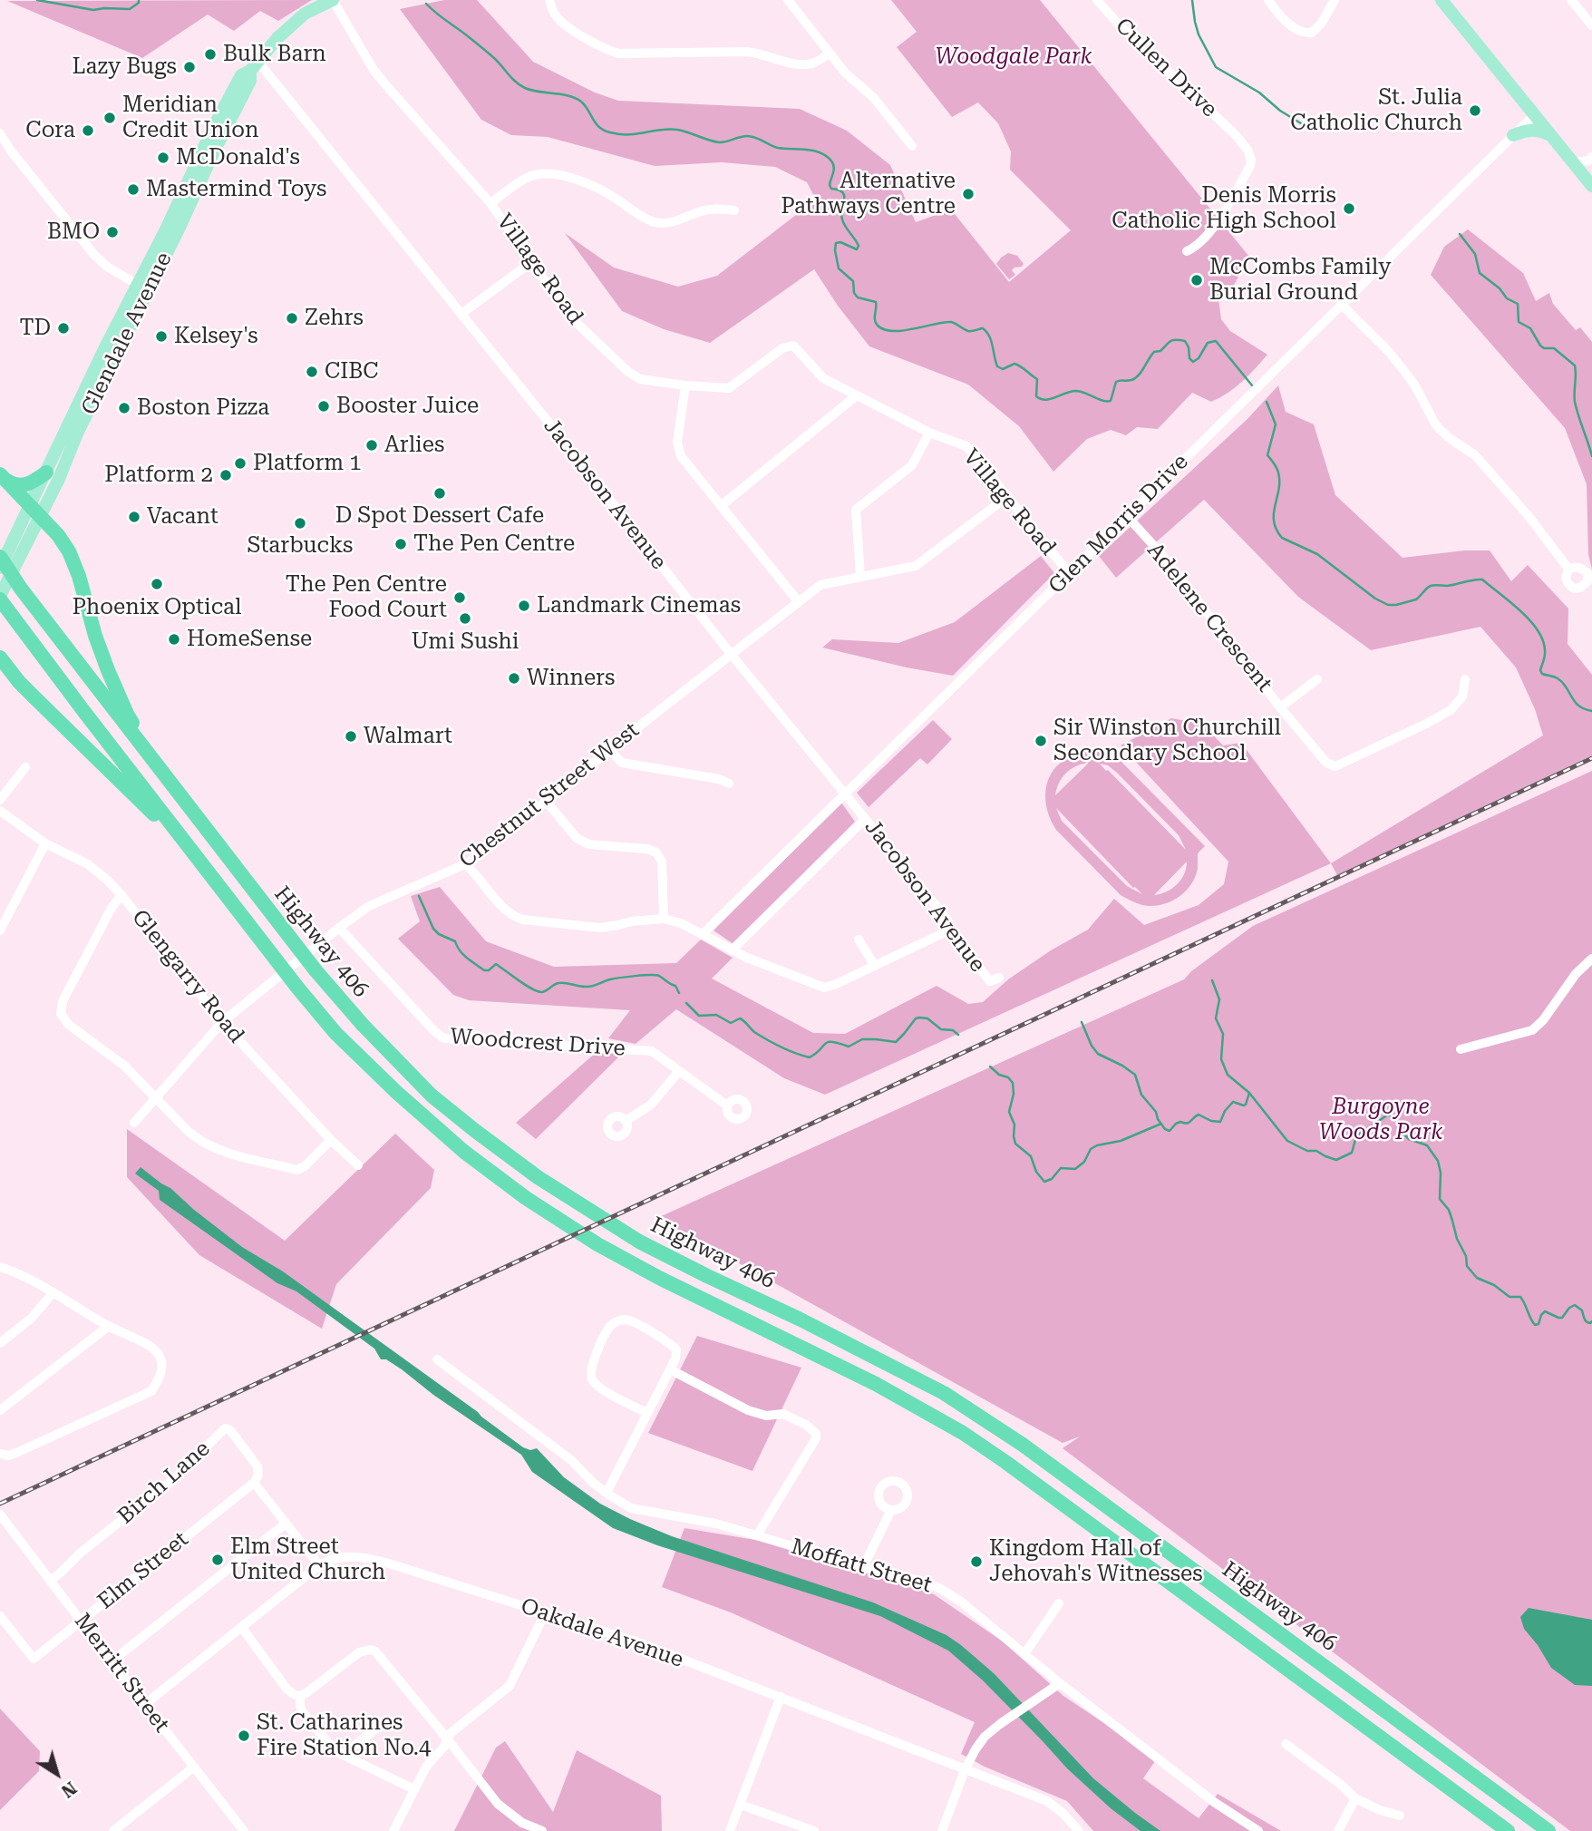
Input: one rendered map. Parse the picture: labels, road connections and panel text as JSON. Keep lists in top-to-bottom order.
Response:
{
  "streets": {
    "highway": ["Highway 406"],
    "main road": ["Glendale Avenue"],
    "street": [
      "Cullen Drive",
      "Village Road",
      "Jacobson Avenue",
      "Glen Morris Drive",
      "Adelene Crescent",
      "Chestnut Street West",
      "Glengarry Road",
      "Woodcrest Drive",
      "Birch Lane",
      "Moffatt Street",
      "Elm Street",
      "Oakdale Avenue",
      "Merritt Street"
    ]
  },
  "crossings": [
    ["Village Road", "Glendale Avenue"],
    ["Village Road", "Glen Morris Drive"],
    ["Village Road", "Chestnut Street West"],
    ["Glendale Avenue", "Jacobson Avenue"],
    ["Glendale Avenue", "Highway 406"],
    ["Jacobson Avenue", "Glen Morris Drive"],
    ["Jacobson Avenue", "Chestnut Street West"],
    ["Glen Morris Drive", "Adelene Crescent"],
    ["Chestnut Street West", "Glengarry Road"],
    ["Chestnut Street West", "Woodcrest Drive"],
    ["Birch Lane", "Elm Street"],
    ["Birch Lane", "Merritt Street"],
    ["Elm Street", "Merritt Street"],
    ["Oakdale Avenue", "Merritt Street"]
  ],
  "parks": ["Woodgale Park", "Burgoyne Woods Park"],
  "places": [
    "Bulk Barn",
    "Lazy Bugs",
    "St. Julia Catholic Church",
    "Meridian Credit Union",
    "Cora",
    "McDonald's",
    "Mastermind Toys",
    "Alternative Pathways Centre",
    "Denis Morris Catholic High School",
    "BMO",
    "McCombs Family Burial Ground",
    "Zehrs",
    "TD",
    "Kelsey's",
    "CIBC",
    "Booster Juice",
    "Boston Pizza",
    "Arlies",
    "Platform 1",
    "Platform 2",
    "D Spot Dessert Cafe",
    "Vacant",
    "Starbucks",
    "The Pen Centre",
    "Phoenix Optical",
    "The Pen Centre Food Court",
    "Landmark Cinemas",
    "Umi Sushi",
    "HomeSense",
    "Winners",
    "Walmart",
    "Sir Winston Churchill Secondary School",
    "Elm Street United Church",
    "Kingdom Hall of Jehovah's Witnesses",
    "St. Catharines Fire Station No.4"
  ],
  "north": "bottom right"
}
